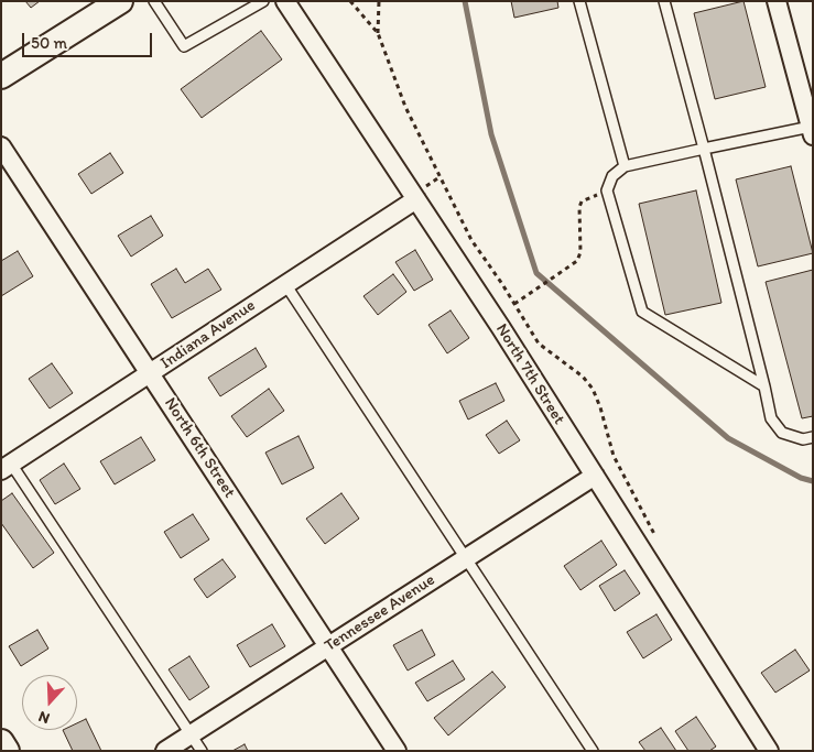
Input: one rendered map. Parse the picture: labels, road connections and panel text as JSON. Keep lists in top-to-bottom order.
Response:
{
  "streets": {
    "street": [
      "Indiana Avenue",
      "North 7th Street",
      "North 6th Street",
      "Tennessee Avenue"
    ]
  },
  "crossings": [
    ["Indiana Avenue", "North 7th Street"],
    ["Indiana Avenue", "North 6th Street"],
    ["North 7th Street", "Tennessee Avenue"],
    ["North 6th Street", "Tennessee Avenue"]
  ],
  "scale_bar": "50 m",
  "north": "bottom"
}
